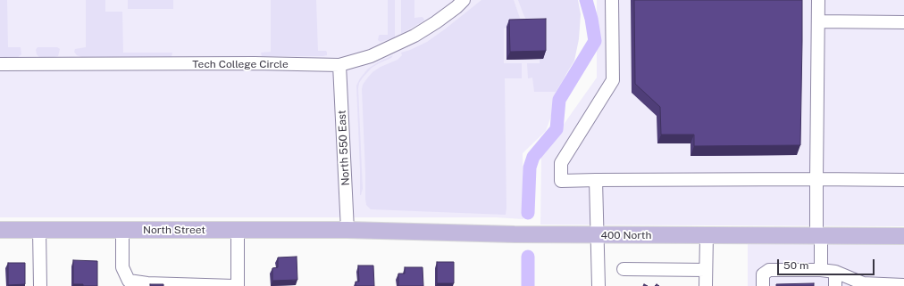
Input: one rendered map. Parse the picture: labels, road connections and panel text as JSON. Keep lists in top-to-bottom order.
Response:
{
  "streets": {
    "main road": ["North Street", "400 North"],
    "street": ["Tech College Circle", "North 550 East"]
  },
  "crossings": [
    ["Tech College Circle", "North 550 East"],
    ["North 550 East", "North Street"],
    ["North 550 East", "400 North"],
    ["North Street", "400 North"]
  ],
  "scale_bar": "50 m"
}
